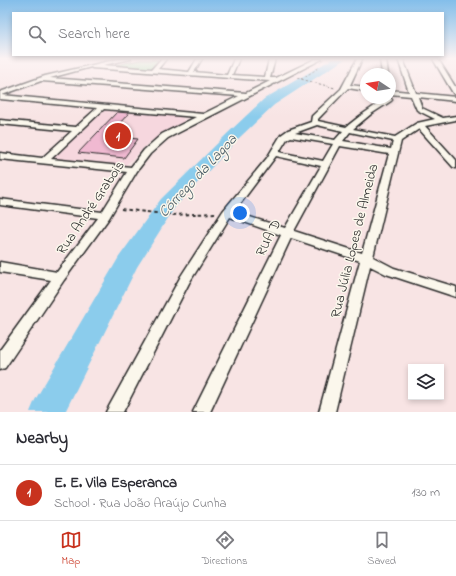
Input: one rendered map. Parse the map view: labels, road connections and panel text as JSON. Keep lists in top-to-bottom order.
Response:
{
  "streets": {
    "street": ["Rua André Grabois", "RUA D", "Rua Júlia Lopes de Almeida"]
  },
  "water": ["Córrego da Lagoa"],
  "north": "left",
  "page": {
    "search": "Search here",
    "pins": "1",
    "heading": "Nearby",
    "list": [
      {
        "mark": "1",
        "name": "E. E. Vila Esperanca",
        "note": "School · Rua João Araújo Cunha",
        "value": "130 m"
      }
    ],
    "nav": ["Map", "Directions", "Saved"]
  }
}
